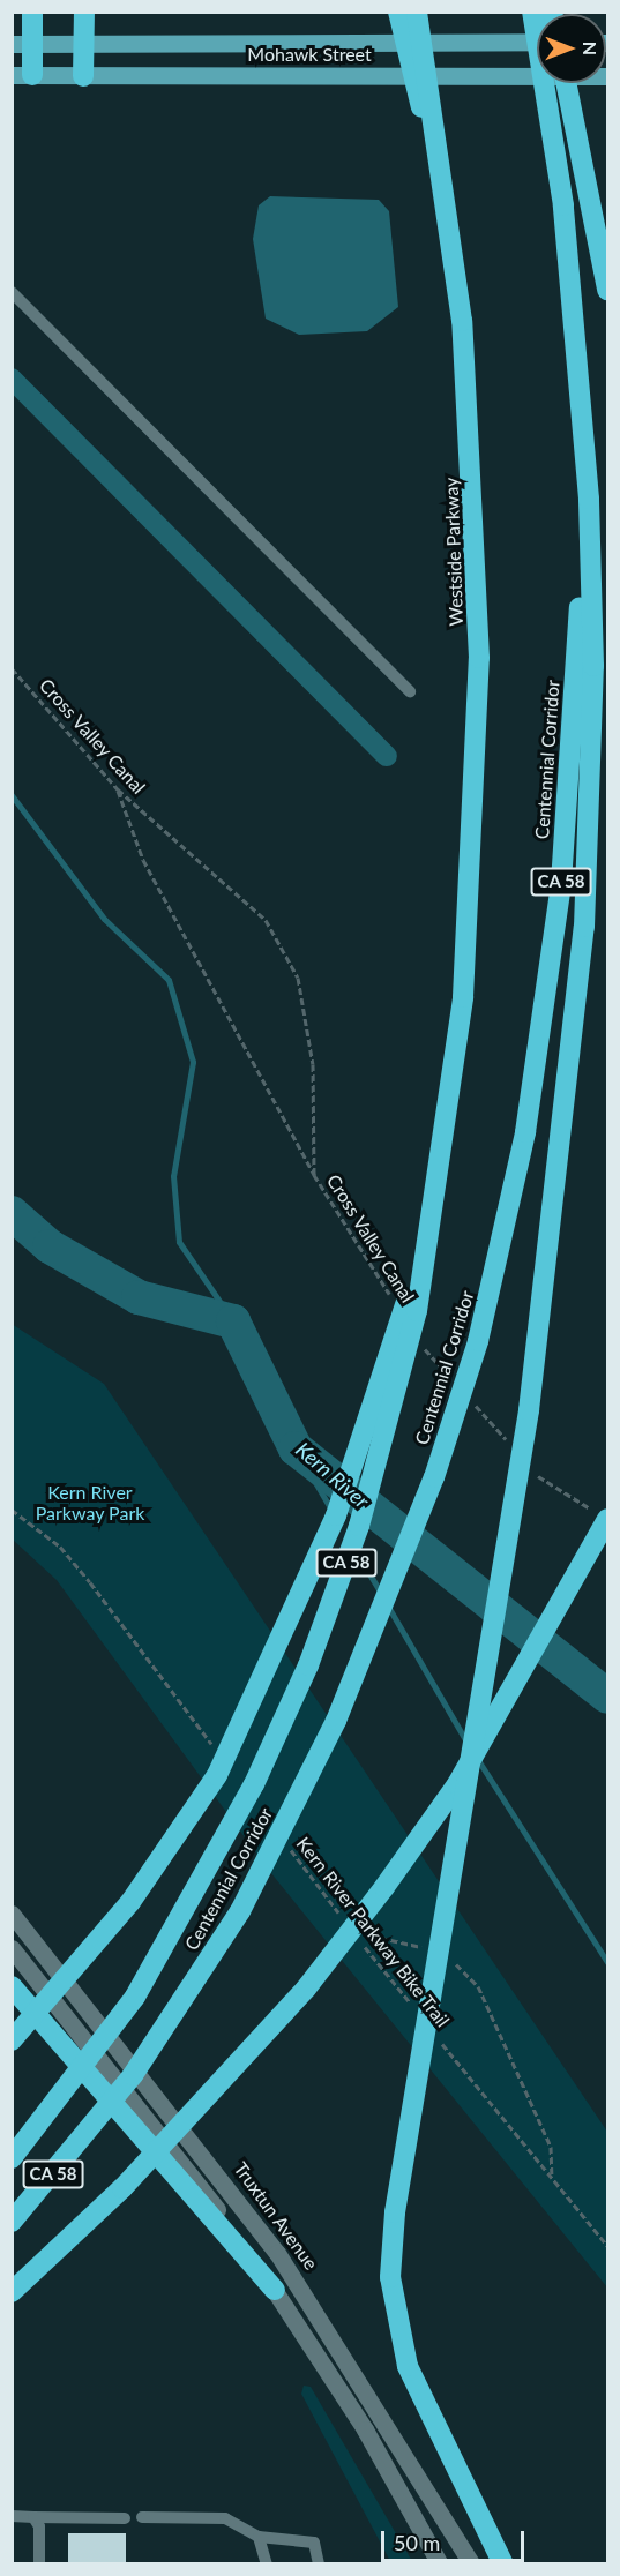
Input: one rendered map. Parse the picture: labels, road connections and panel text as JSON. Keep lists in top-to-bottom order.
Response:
{
  "streets": {
    "highway": ["Westside Parkway", "Centennial Corridor", "CA 58"],
    "main road": ["Mohawk Street", "Truxtun Avenue"],
    "path": ["Cross Valley Canal", "Kern River Parkway Bike Trail"]
  },
  "crossings": [
    ["Westside Parkway", "Centennial Corridor"]
  ],
  "water": ["Kern River"],
  "parks": ["Kern River Parkway Park"],
  "scale_bar": "50 m",
  "north": "right"
}
